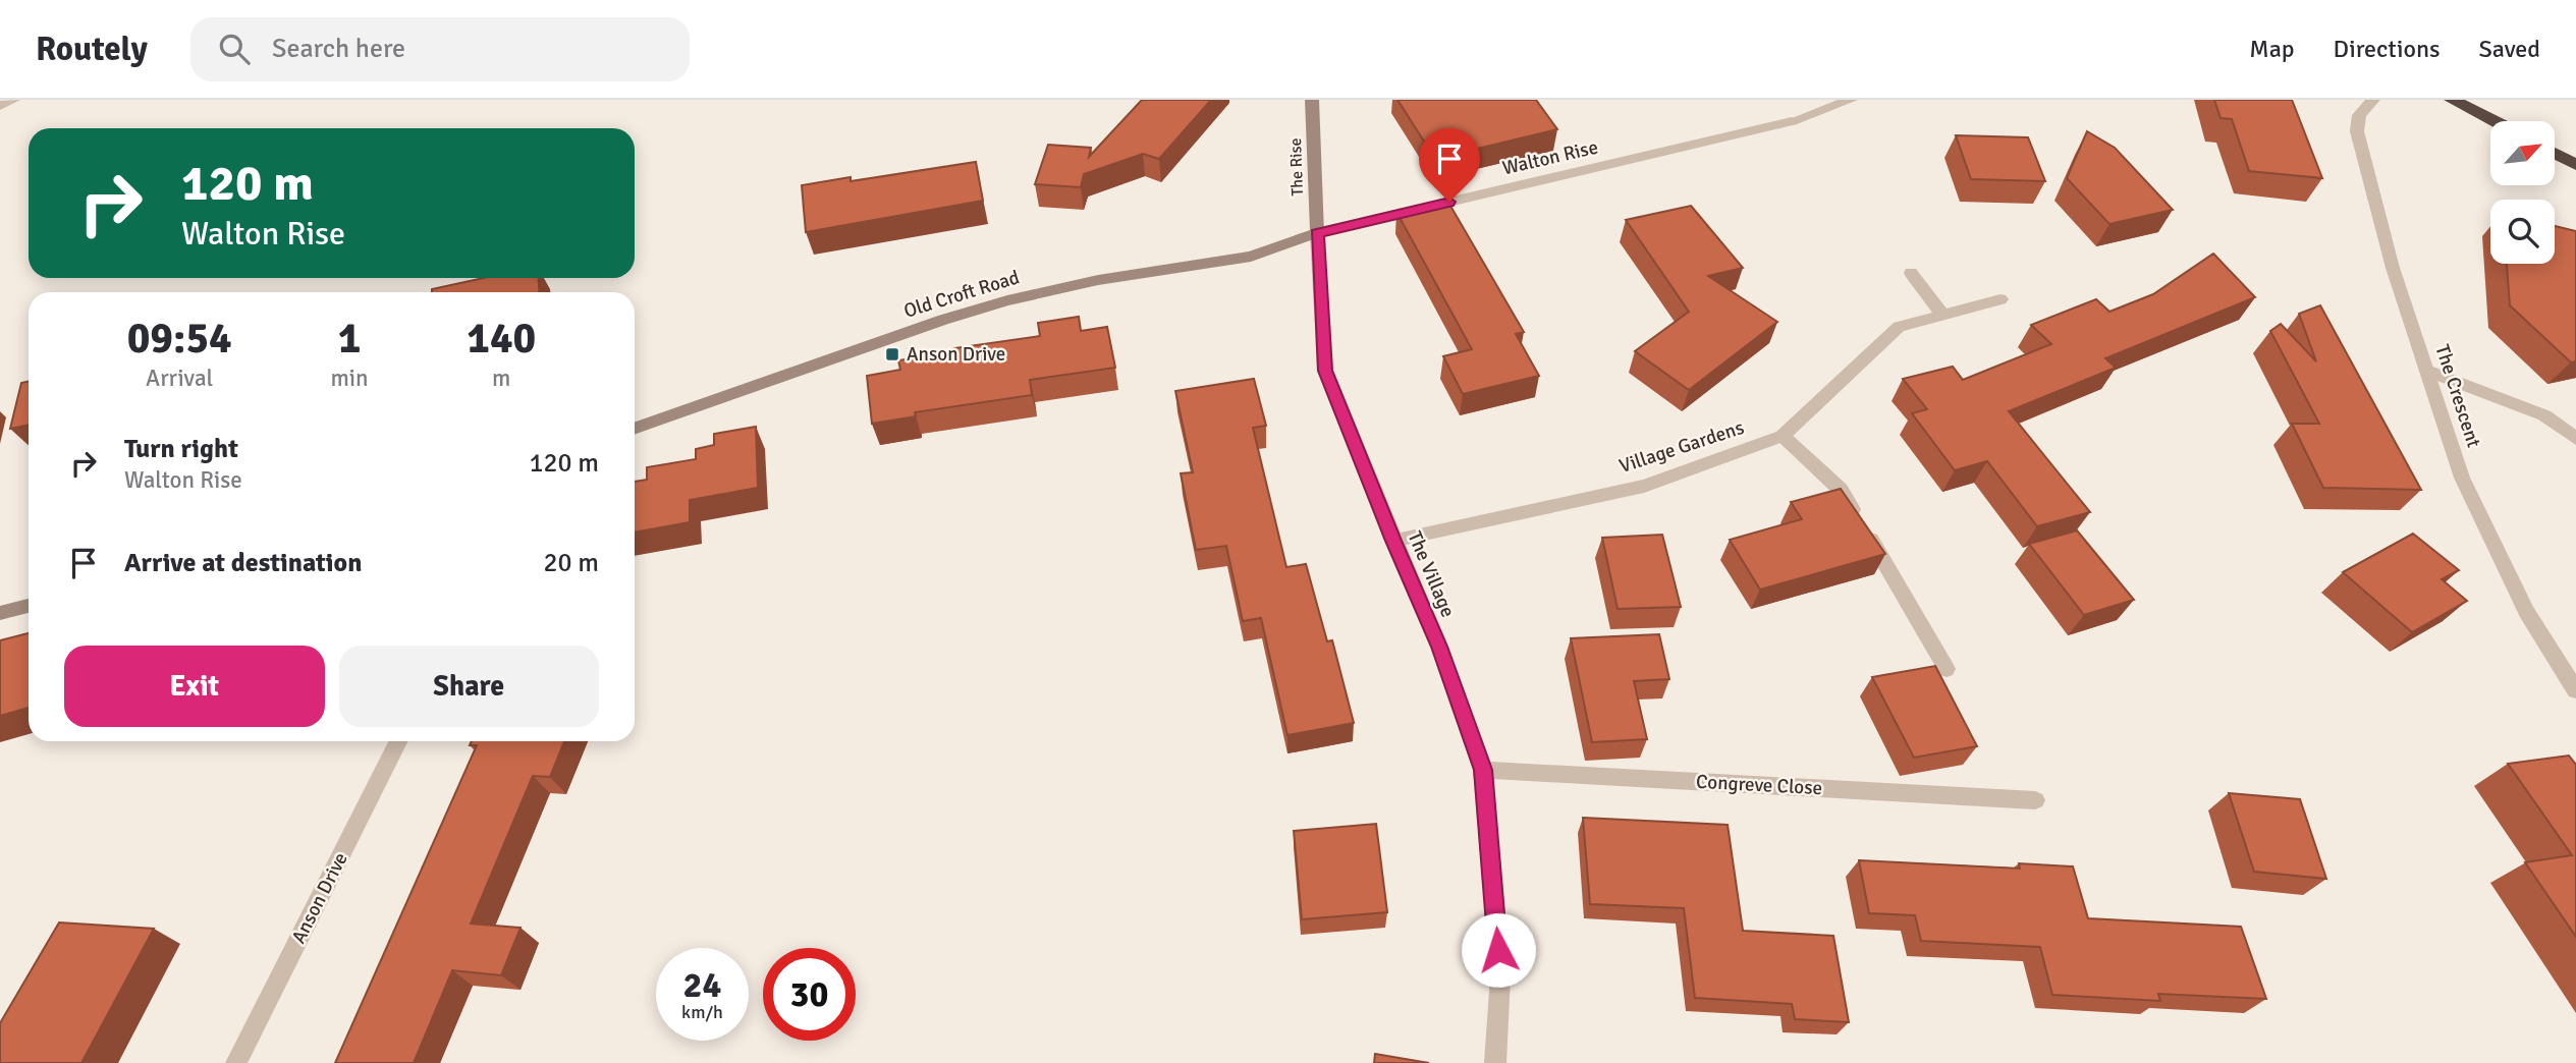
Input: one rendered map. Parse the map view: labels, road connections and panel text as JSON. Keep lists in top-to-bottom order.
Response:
{
  "streets": {
    "street": [
      "Walton Rise",
      "The Rise",
      "Old Croft Road",
      "The Crescent",
      "Village Gardens",
      "The Village",
      "Congreve Close",
      "Anson Drive"
    ]
  },
  "crossings": [
    ["Walton Rise", "The Rise"],
    ["Walton Rise", "Old Croft Road"],
    ["Walton Rise", "The Village"],
    ["The Rise", "Old Croft Road"],
    ["The Rise", "The Village"],
    ["Old Croft Road", "The Village"],
    ["Village Gardens", "The Village"],
    ["The Village", "Congreve Close"]
  ],
  "places": {
    "transit": ["Anson Drive"]
  },
  "north": "top right",
  "page": {
    "header": "Routely",
    "search": "Search here",
    "nav": ["Map", "Directions", "Saved"],
    "turn": ["120 m", "Walton Rise"],
    "eta": [
      "09:54",
      "Arrival",
      "1",
      "min",
      "140",
      "m"
    ],
    "list": [
      {
        "name": "Turn right",
        "note": "Walton Rise",
        "value": "120 m"
      },
      {
        "name": "Arrive at destination",
        "value": "20 m"
      }
    ],
    "buttons": ["Exit", "Share"],
    "speed": "24 km/h",
    "limit": "30"
  }
}
